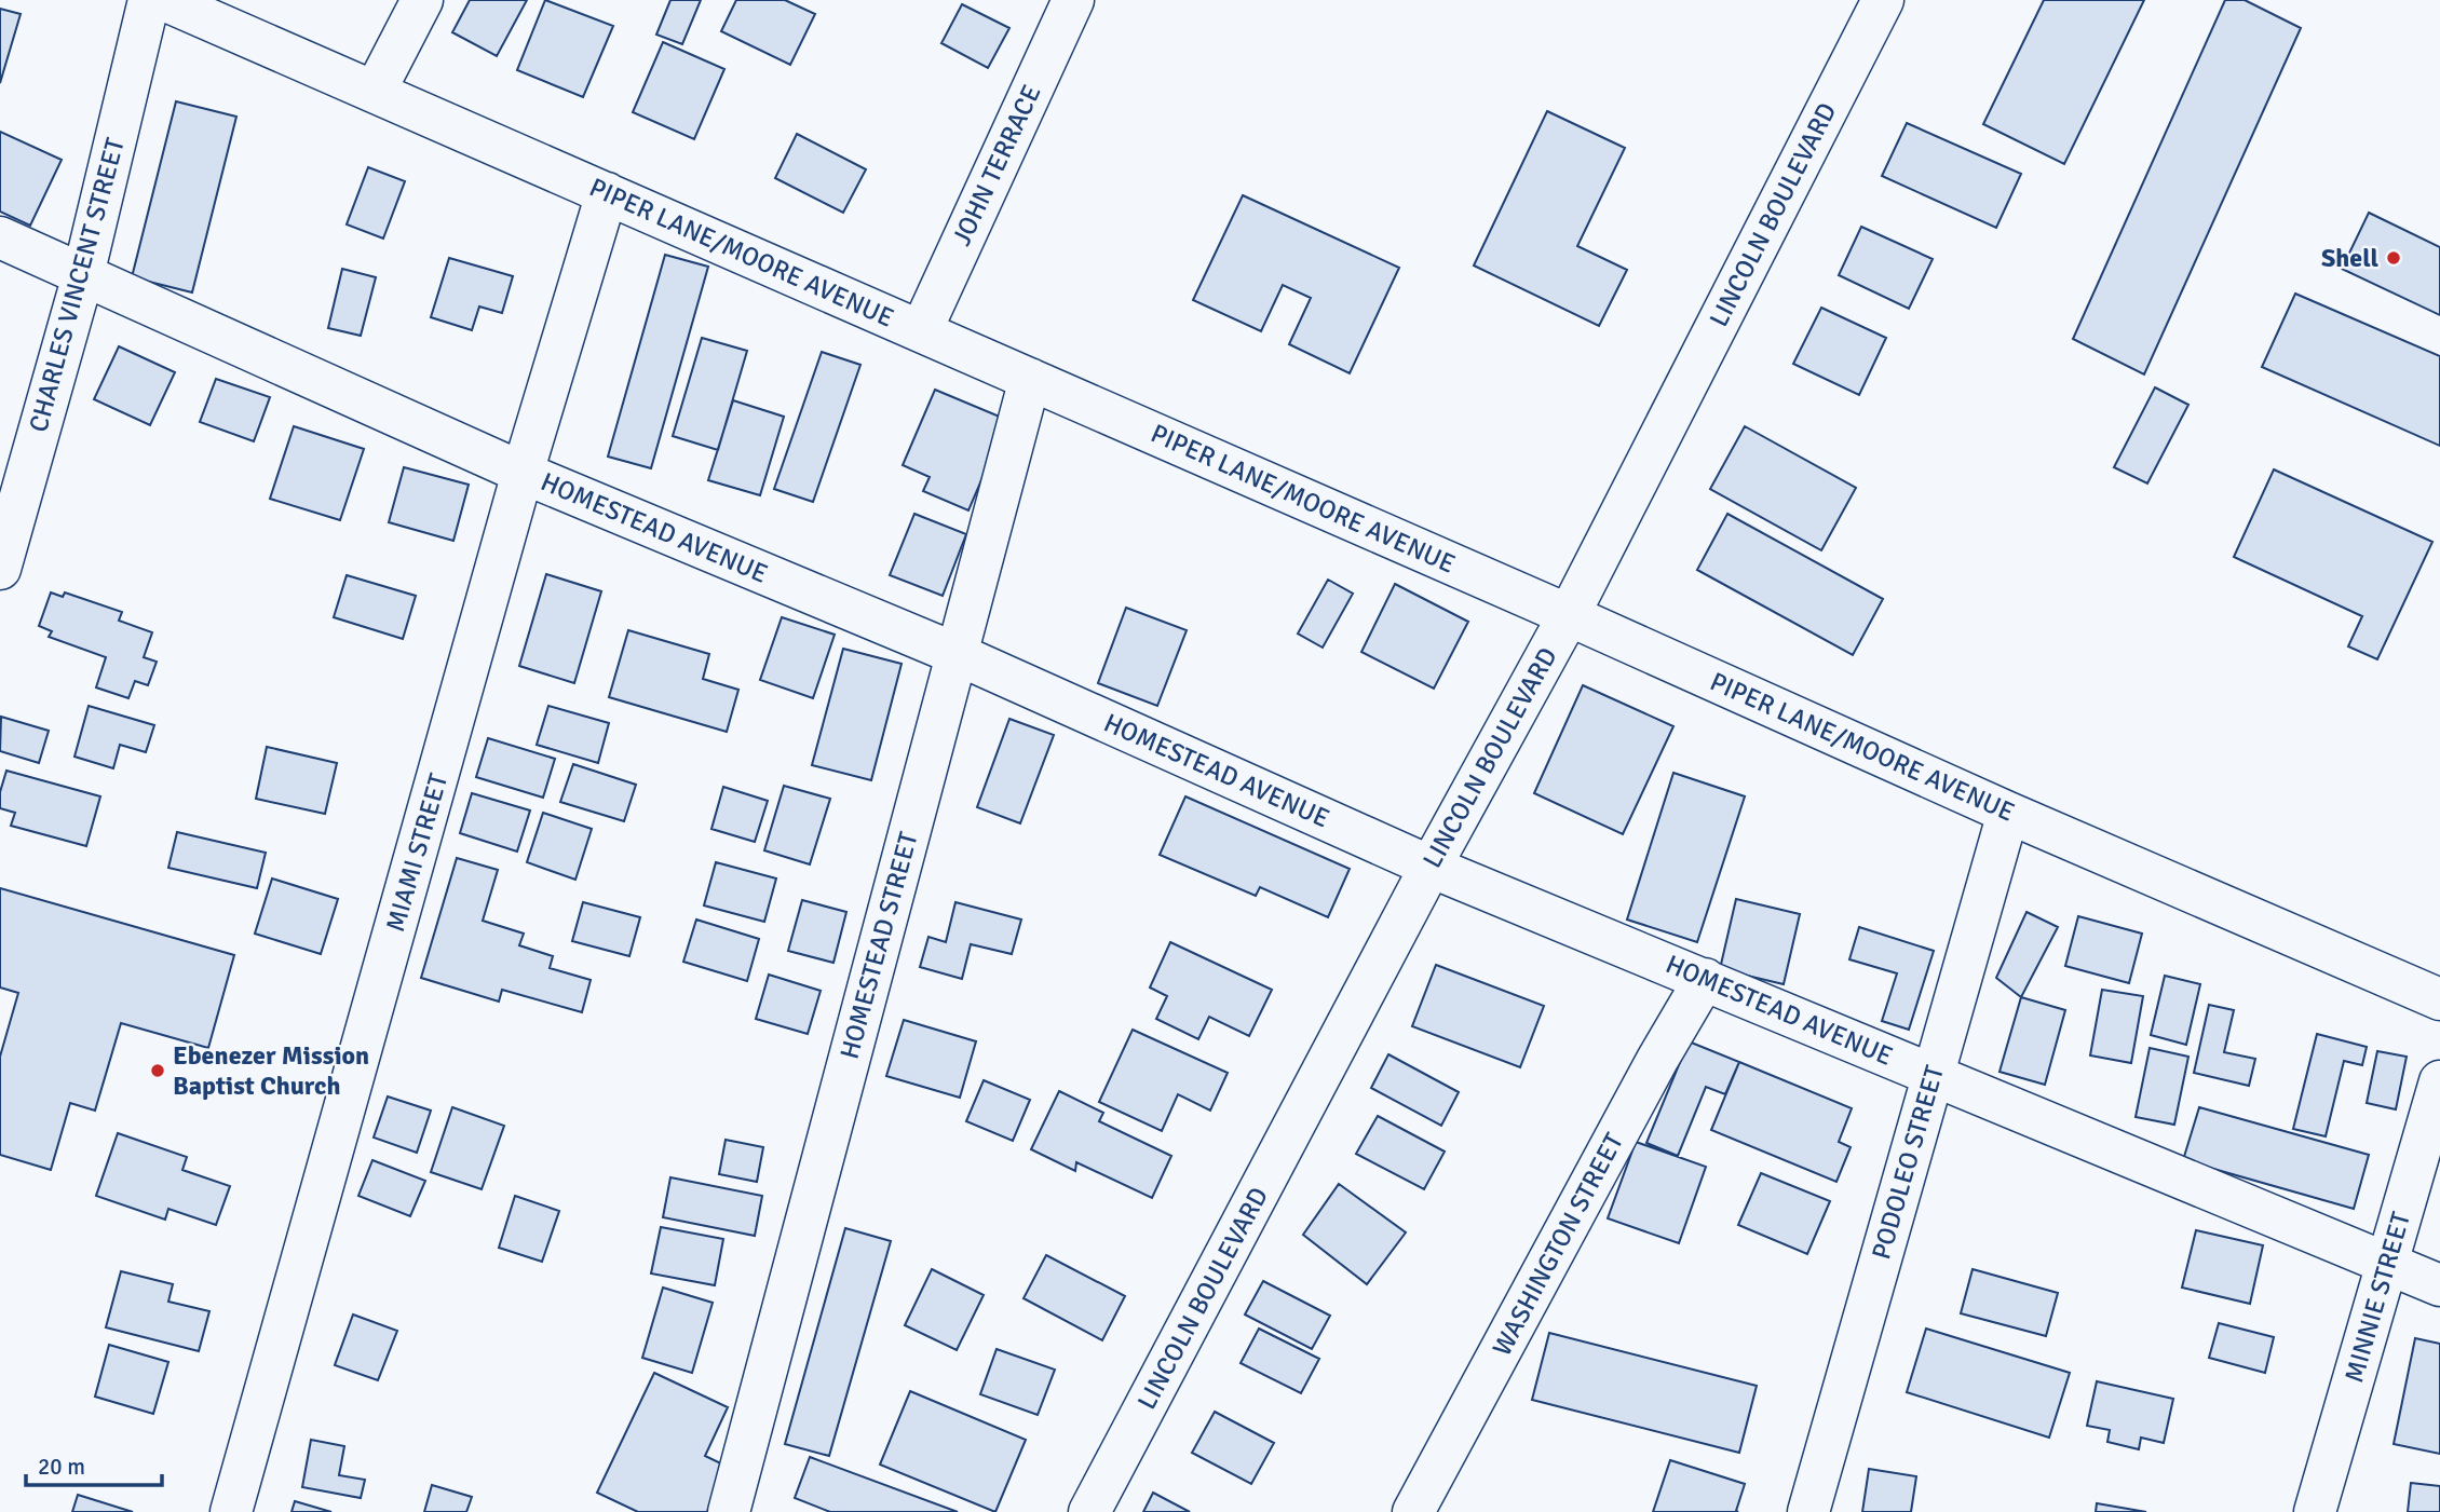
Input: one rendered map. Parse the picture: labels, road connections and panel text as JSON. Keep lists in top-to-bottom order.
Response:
{
  "streets": {
    "street": [
      "JOHN TERRACE",
      "LINCOLN BOULEVARD",
      "PIPER LANE/MOORE AVENUE",
      "CHARLES VINCENT STREET",
      "HOMESTEAD AVENUE",
      "MIAMI STREET",
      "HOMESTEAD STREET",
      "PODOLEO STREET",
      "WASHINGTON STREET",
      "MINNIE STREET"
    ]
  },
  "crossings": [
    ["JOHN TERRACE", "PIPER LANE/MOORE AVENUE"],
    ["LINCOLN BOULEVARD", "PIPER LANE/MOORE AVENUE"],
    ["LINCOLN BOULEVARD", "HOMESTEAD AVENUE"],
    ["PIPER LANE/MOORE AVENUE", "MIAMI STREET"],
    ["PIPER LANE/MOORE AVENUE", "HOMESTEAD STREET"],
    ["PIPER LANE/MOORE AVENUE", "PODOLEO STREET"],
    ["CHARLES VINCENT STREET", "HOMESTEAD AVENUE"],
    ["HOMESTEAD AVENUE", "MIAMI STREET"],
    ["HOMESTEAD AVENUE", "HOMESTEAD STREET"],
    ["HOMESTEAD AVENUE", "PODOLEO STREET"],
    ["HOMESTEAD AVENUE", "WASHINGTON STREET"],
    ["HOMESTEAD AVENUE", "MINNIE STREET"]
  ],
  "places": ["Shell", "Ebenezer Mission Baptist Church"],
  "scale_bar": "20 m"
}
